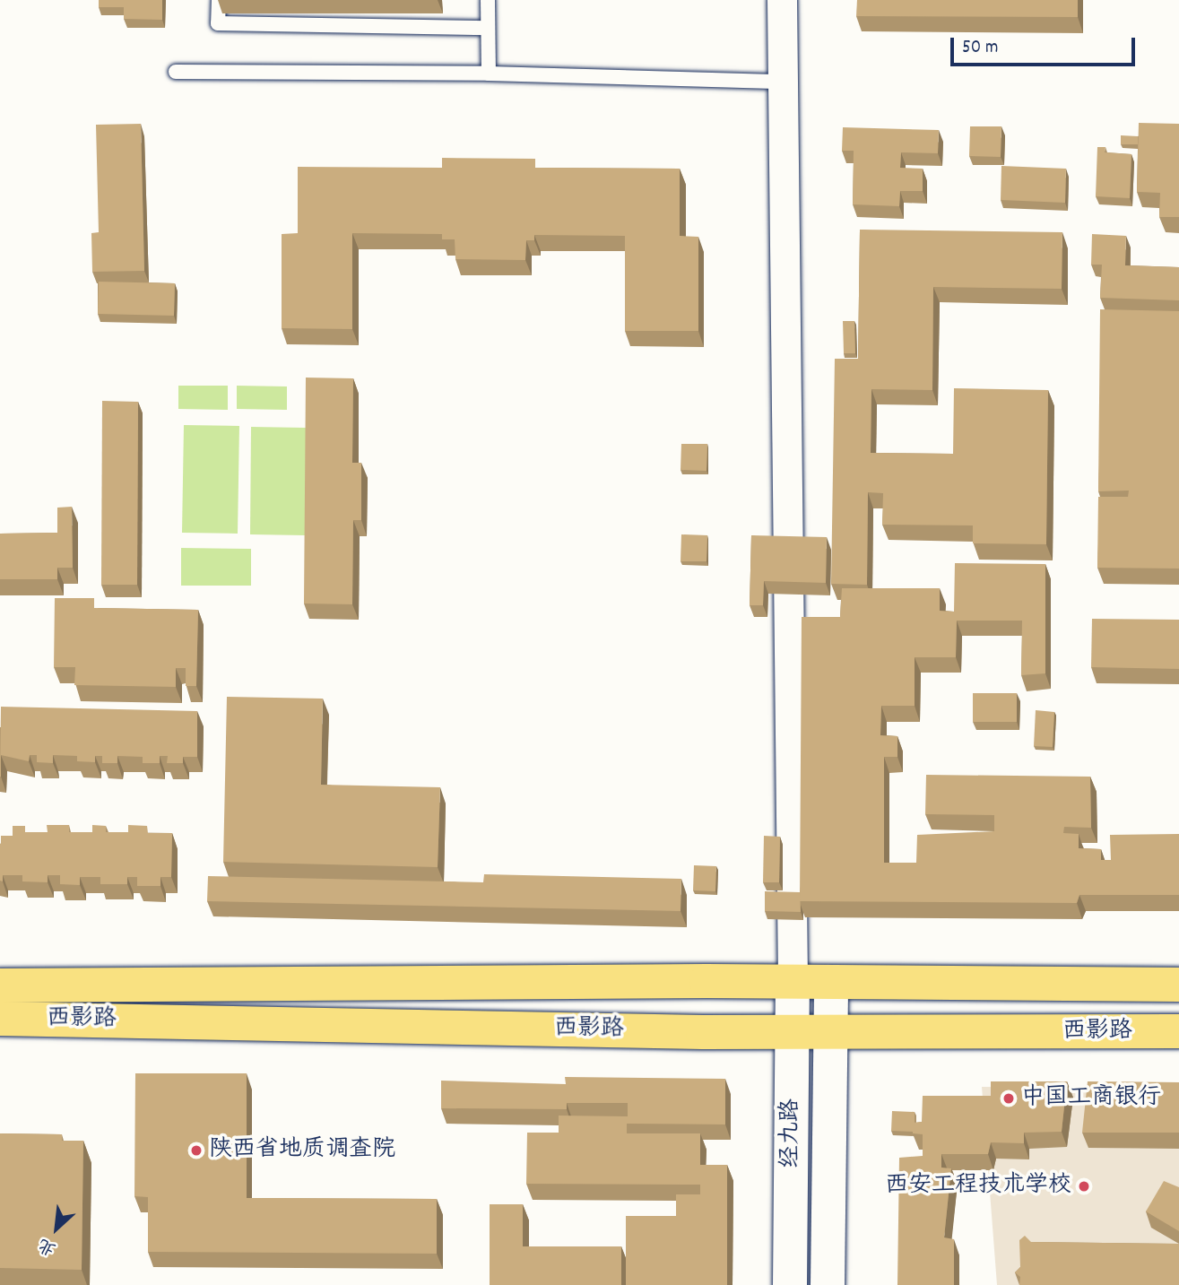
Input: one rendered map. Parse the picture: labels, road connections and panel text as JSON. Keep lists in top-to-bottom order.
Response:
{
  "streets": {
    "main road": ["西影路"],
    "street": ["经九路"]
  },
  "crossings": [
    ["西影路", "经九路"]
  ],
  "places": ["中国工商银行", "陕西省地质调查院", "西安工程技术学校"],
  "scale_bar": "50 m",
  "north": "bottom left"
}
